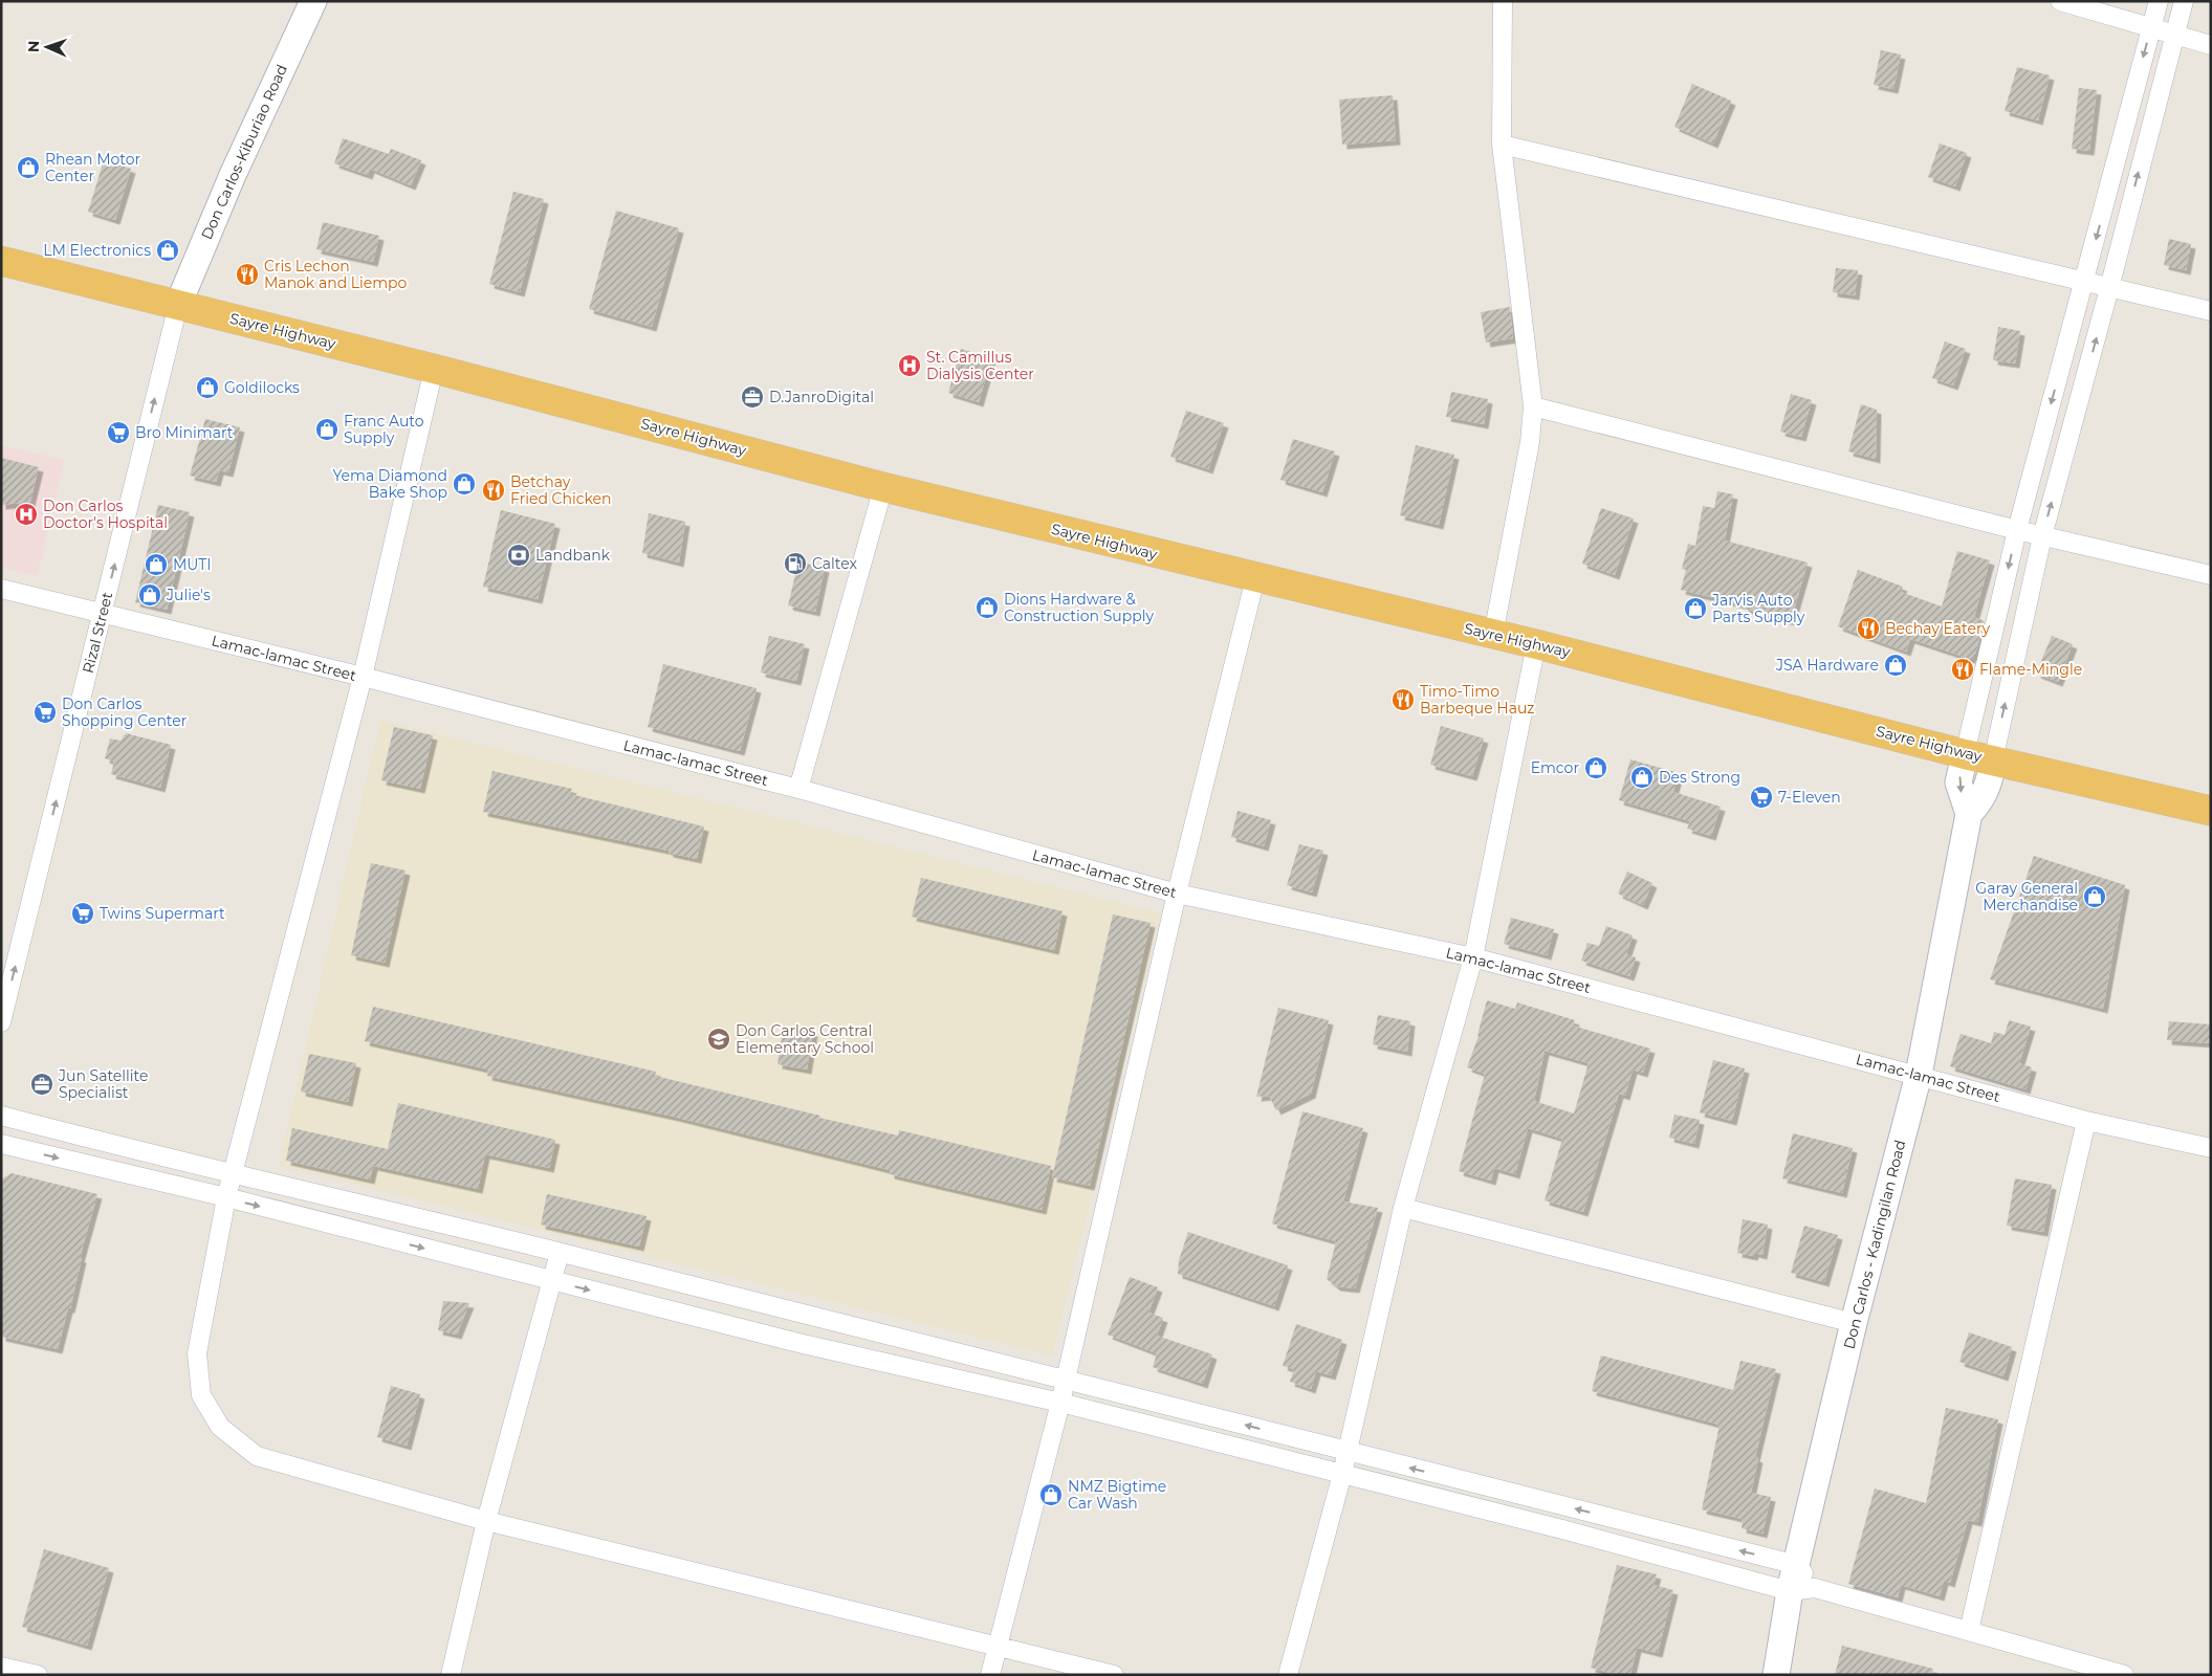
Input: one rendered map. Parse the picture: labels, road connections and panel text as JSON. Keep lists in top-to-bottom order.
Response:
{
  "streets": {
    "highway": ["Sayre Highway"],
    "main road": ["Don Carlos-Kiburiao Road", "Don Carlos - Kadingilan Road"],
    "street": ["Rizal Street", "Lamac-lamac Street"]
  },
  "crossings": [
    ["Don Carlos-Kiburiao Road", "Sayre Highway"],
    ["Don Carlos-Kiburiao Road", "Rizal Street"],
    ["Sayre Highway", "Rizal Street"],
    ["Rizal Street", "Lamac-lamac Street"],
    ["Lamac-lamac Street", "Don Carlos - Kadingilan Road"]
  ],
  "one_way": ["Rizal Street"],
  "places": {
    "shop": [
      "Rhean Motor Center",
      "LM Electronics",
      "Goldilocks",
      "Franc Auto Supply",
      "Yema Diamond Bake Shop",
      "MUTI",
      "Julie's",
      "Dions Hardware & Construction Supply",
      "Jarvis Auto Parts Supply",
      "JSA Hardware",
      "Emcor",
      "Des Strong",
      "Garay General Merchandise",
      "NMZ Bigtime Car Wash"
    ],
    "restaurant": [
      "Cris Lechon Manok and Liempo",
      "Betchay Fried Chicken",
      "Bechay Eatery",
      "Flame-Mingle",
      "Timo-Timo Barbeque Hauz"
    ],
    "hospital": ["St. Camillus Dialysis Center", "Don Carlos Doctor's Hospital"],
    "office": ["D.JanroDigital", "Jun Satellite Specialist"],
    "supermarket": [
      "Bro Minimart",
      "Don Carlos Shopping Center",
      "7-Eleven",
      "Twins Supermart"
    ],
    "bank": ["Landbank"],
    "fuel station": ["Caltex"],
    "school or university": ["Don Carlos Central Elementary School"]
  },
  "north": "left"
}
